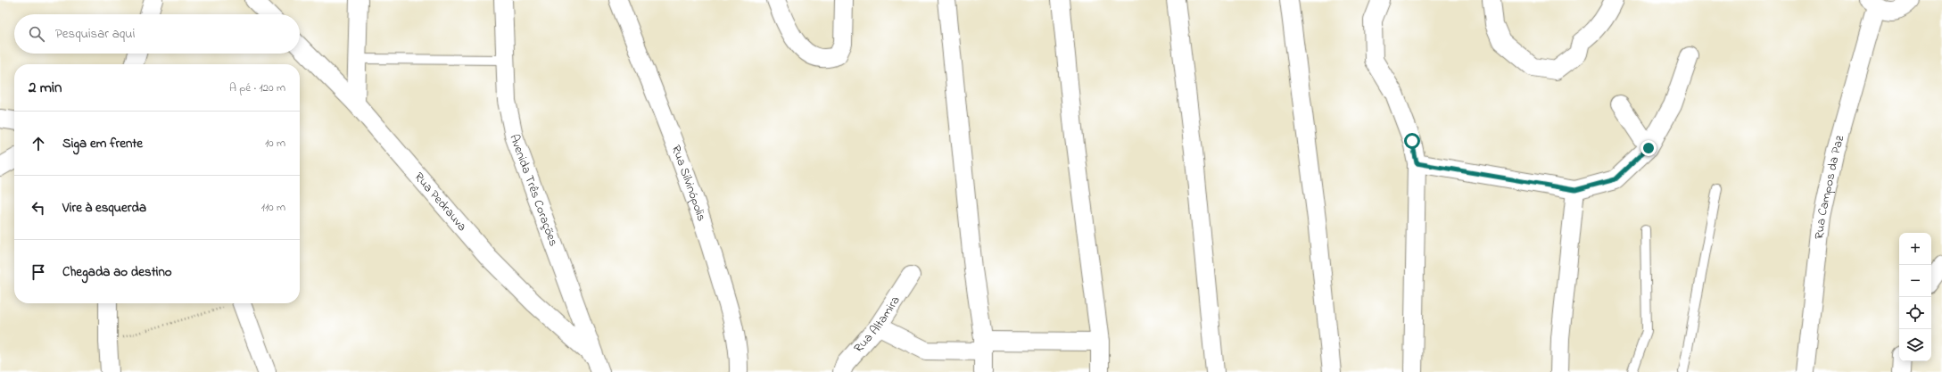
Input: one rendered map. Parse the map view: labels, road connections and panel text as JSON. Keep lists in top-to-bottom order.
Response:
{
  "streets": {
    "street": [
      "Rua Silvinópolis",
      "Rua Campos da Paz",
      "Avenida Três Corações",
      "Rua Pedrauva",
      "Rua Altamira"
    ]
  },
  "crossings": [
    ["Avenida Três Corações", "Rua Pedrauva"]
  ],
  "page": {
    "search": "Pesquisar aqui",
    "heading": ["2 min", "A pé · 120 m"],
    "list": [
      ["Siga em frente", "10 m"],
      ["Vire à esquerda", "110 m"],
      "Chegada ao destino"
    ],
    "map_buttons": ["+", "−"]
  }
}
